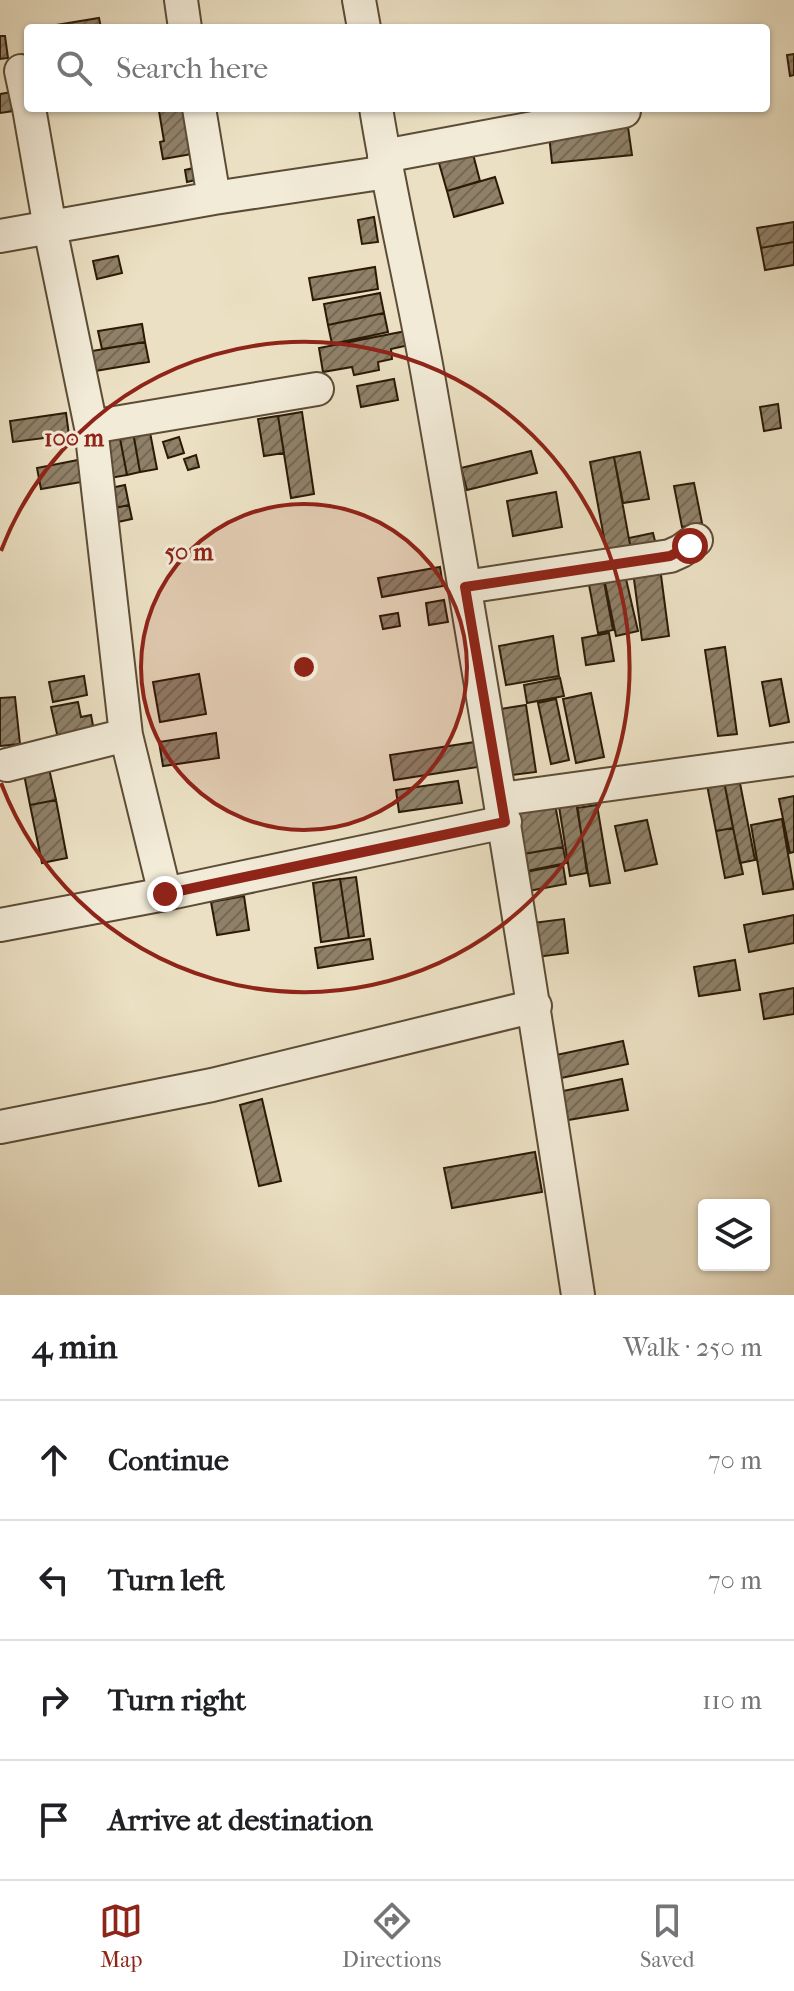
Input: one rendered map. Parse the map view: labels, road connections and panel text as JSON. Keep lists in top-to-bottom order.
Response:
{
  "page": {
    "search": "Search here",
    "heading": ["4 min", "Walk · 250 m"],
    "list": [
      ["Continue", "70 m"],
      ["Turn left", "70 m"],
      ["Turn right", "110 m"],
      "Arrive at destination"
    ],
    "nav": ["Map", "Directions", "Saved"]
  },
  "rings": ["100 m", "50 m"]
}
